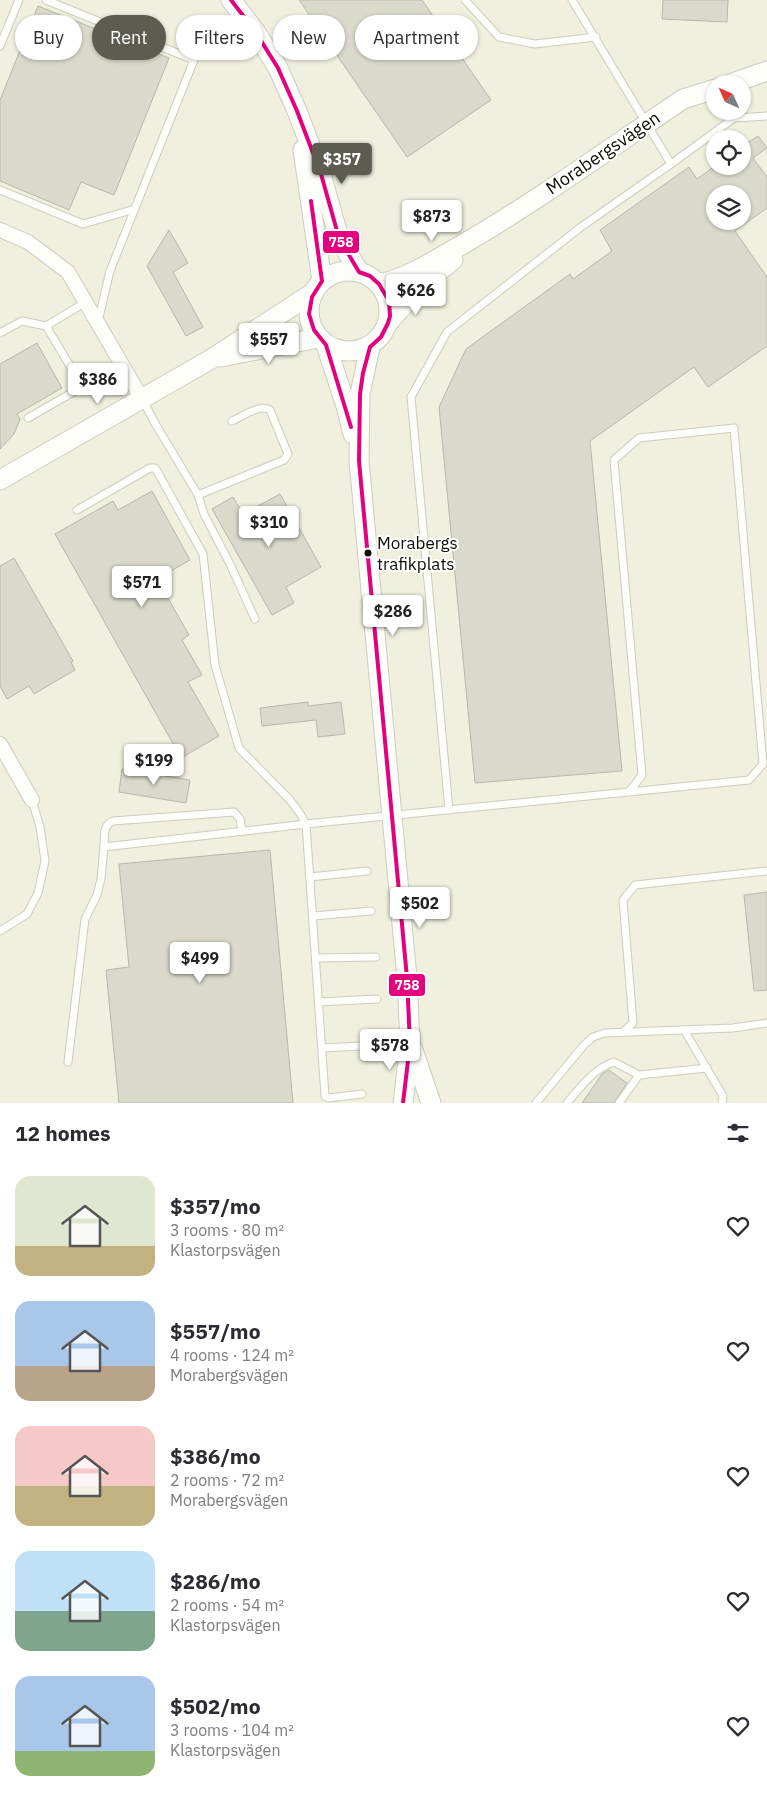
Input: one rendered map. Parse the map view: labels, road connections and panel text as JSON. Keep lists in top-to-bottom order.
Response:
{
  "streets": {
    "street": ["Morabergsvägen"]
  },
  "places": ["Morabergs trafikplats"],
  "lines": ["transit line 758"],
  "north": "top left",
  "page": {
    "chip": [
      "Buy",
      "Rent",
      "Filters",
      "New",
      "Apartment"
    ],
    "price": [
      "$357",
      "$873",
      "$626",
      "$557",
      "$386",
      "$310",
      "$571",
      "$286",
      "$199",
      "$502",
      "$499",
      "$578"
    ],
    "heading": "12 homes",
    "list": [
      {
        "name": "$357/mo",
        "note": "3 rooms · 80 m² · Klastorpsvägen"
      },
      {
        "name": "$557/mo",
        "note": "4 rooms · 124 m² · Morabergsvägen"
      },
      {
        "name": "$386/mo",
        "note": "2 rooms · 72 m² · Morabergsvägen"
      },
      {
        "name": "$286/mo",
        "note": "2 rooms · 54 m² · Klastorpsvägen"
      },
      {
        "name": "$502/mo",
        "note": "3 rooms · 104 m² · Klastorpsvägen"
      }
    ]
  }
}
